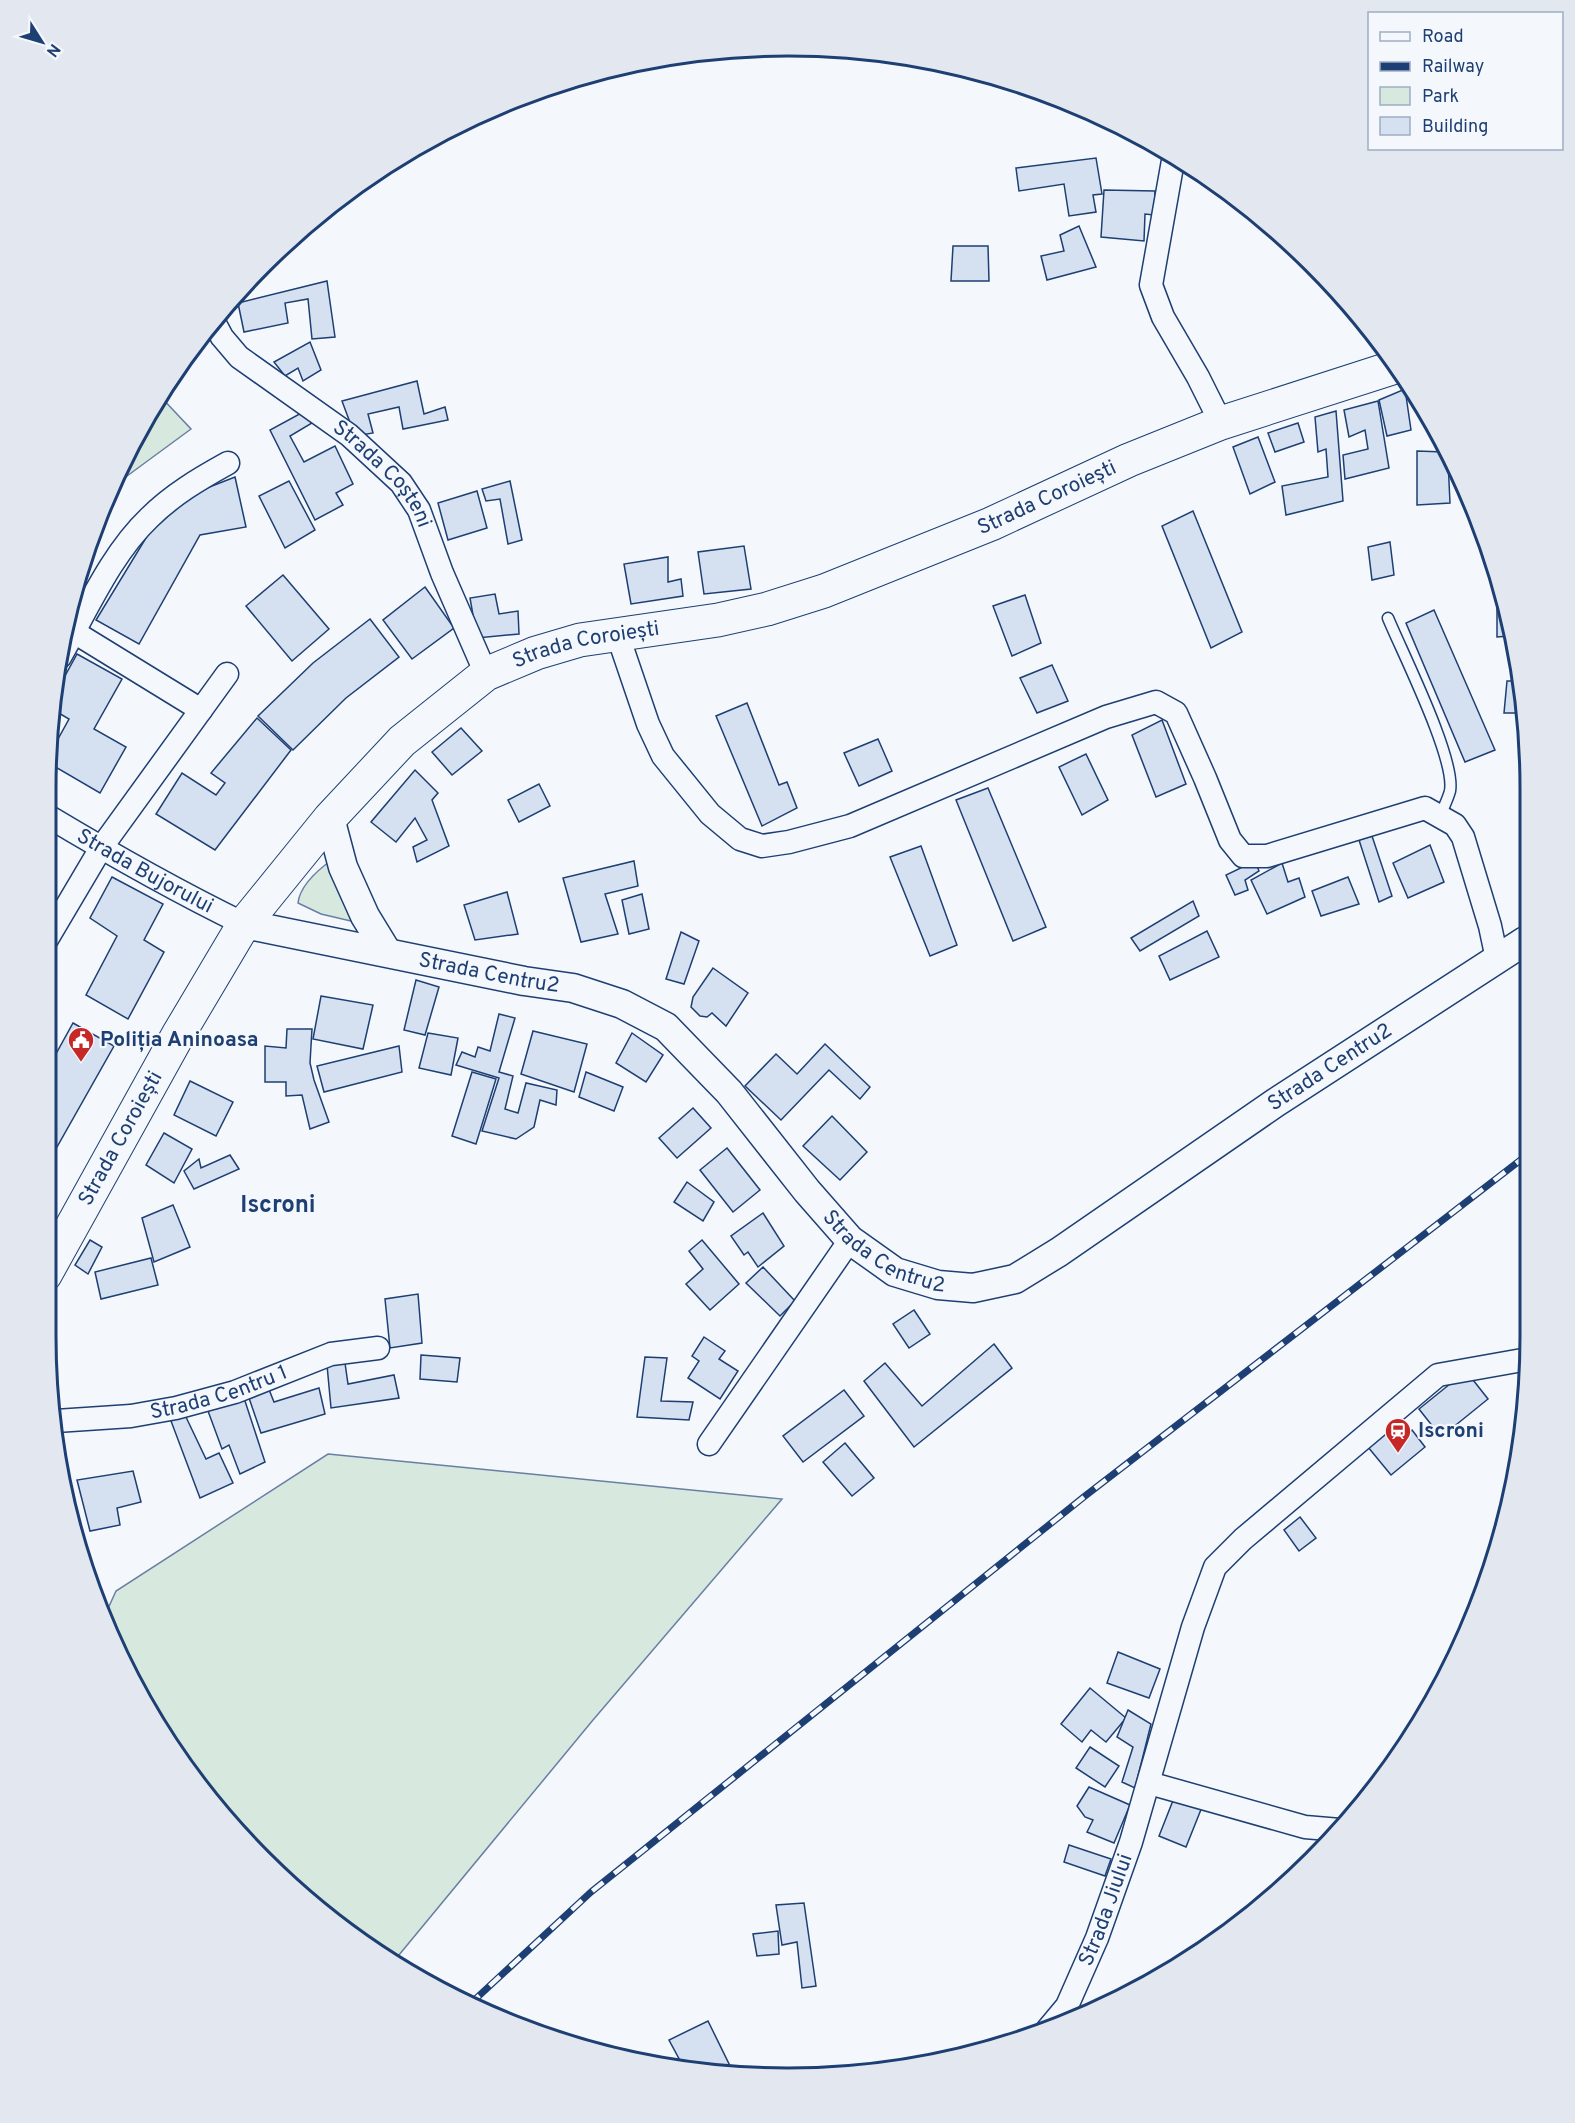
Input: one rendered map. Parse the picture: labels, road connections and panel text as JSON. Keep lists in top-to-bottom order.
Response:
{
  "streets": {
    "main road": ["Strada Coroiești"],
    "street": [
      "Strada Coșteni",
      "Strada Bujorului",
      "Strada Centru2",
      "Strada Centru 1",
      "Strada Jiului"
    ]
  },
  "crossings": [
    ["Strada Coșteni", "Strada Coroiești"],
    ["Strada Coroiești", "Strada Bujorului"],
    ["Strada Coroiești", "Strada Centru2"],
    ["Strada Bujorului", "Strada Centru2"]
  ],
  "districts": ["Iscroni"],
  "places": {
    "public building": ["Poliția Aninoasa"],
    "station": ["Iscroni"]
  },
  "legend": [
    "Road",
    "Railway",
    "Park",
    "Building"
  ],
  "north": "bottom right"
}
